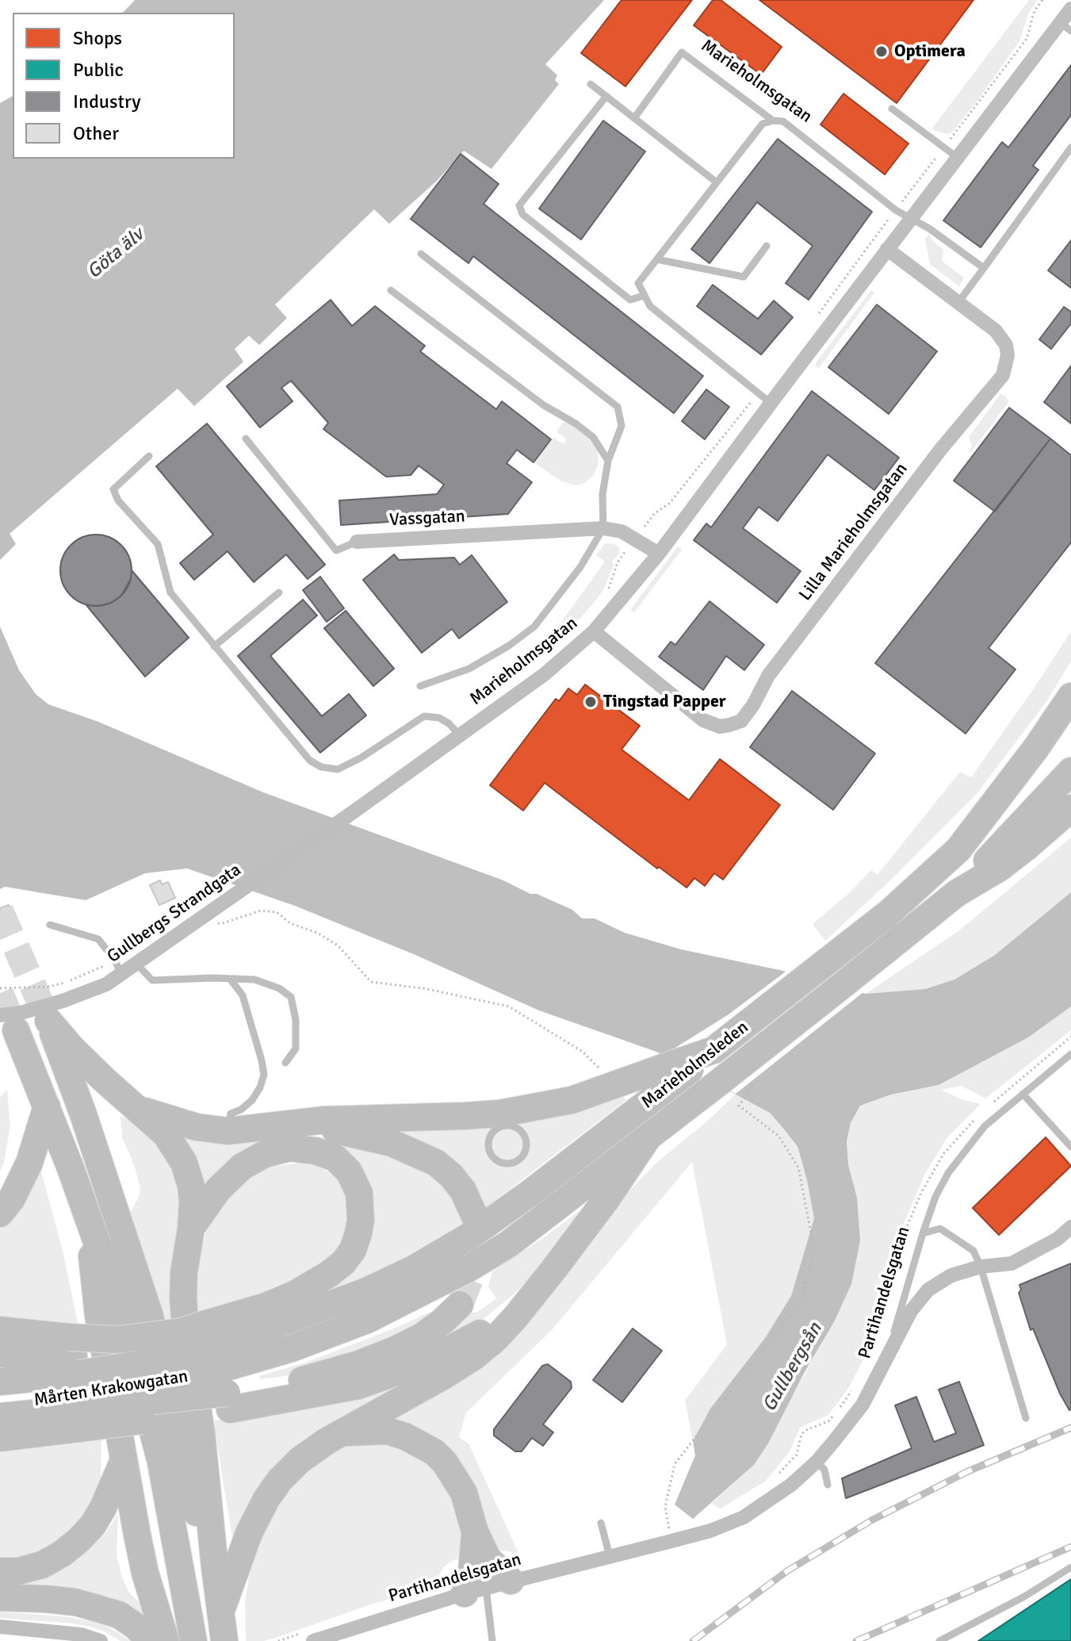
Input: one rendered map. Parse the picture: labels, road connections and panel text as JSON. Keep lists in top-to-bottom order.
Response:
{
  "streets": {
    "highway": ["Marieholmsleden", "Mårten Krakowgatan"],
    "street": [
      "Marieholmsgatan",
      "Vassgatan",
      "Lilla Marieholmsgatan",
      "Gullbergs Strandgata",
      "Partihandelsgatan"
    ]
  },
  "crossings": [
    ["Marieholmsgatan", "Vassgatan"],
    ["Marieholmsgatan", "Lilla Marieholmsgatan"],
    ["Marieholmsgatan", "Gullbergs Strandgata"],
    ["Marieholmsleden", "Mårten Krakowgatan"]
  ],
  "water": ["Göta älv", "Gullbergsån"],
  "places": ["Optimera", "Tingstad Papper"],
  "legend": [
    "Shops",
    "Public",
    "Industry",
    "Other"
  ]
}
